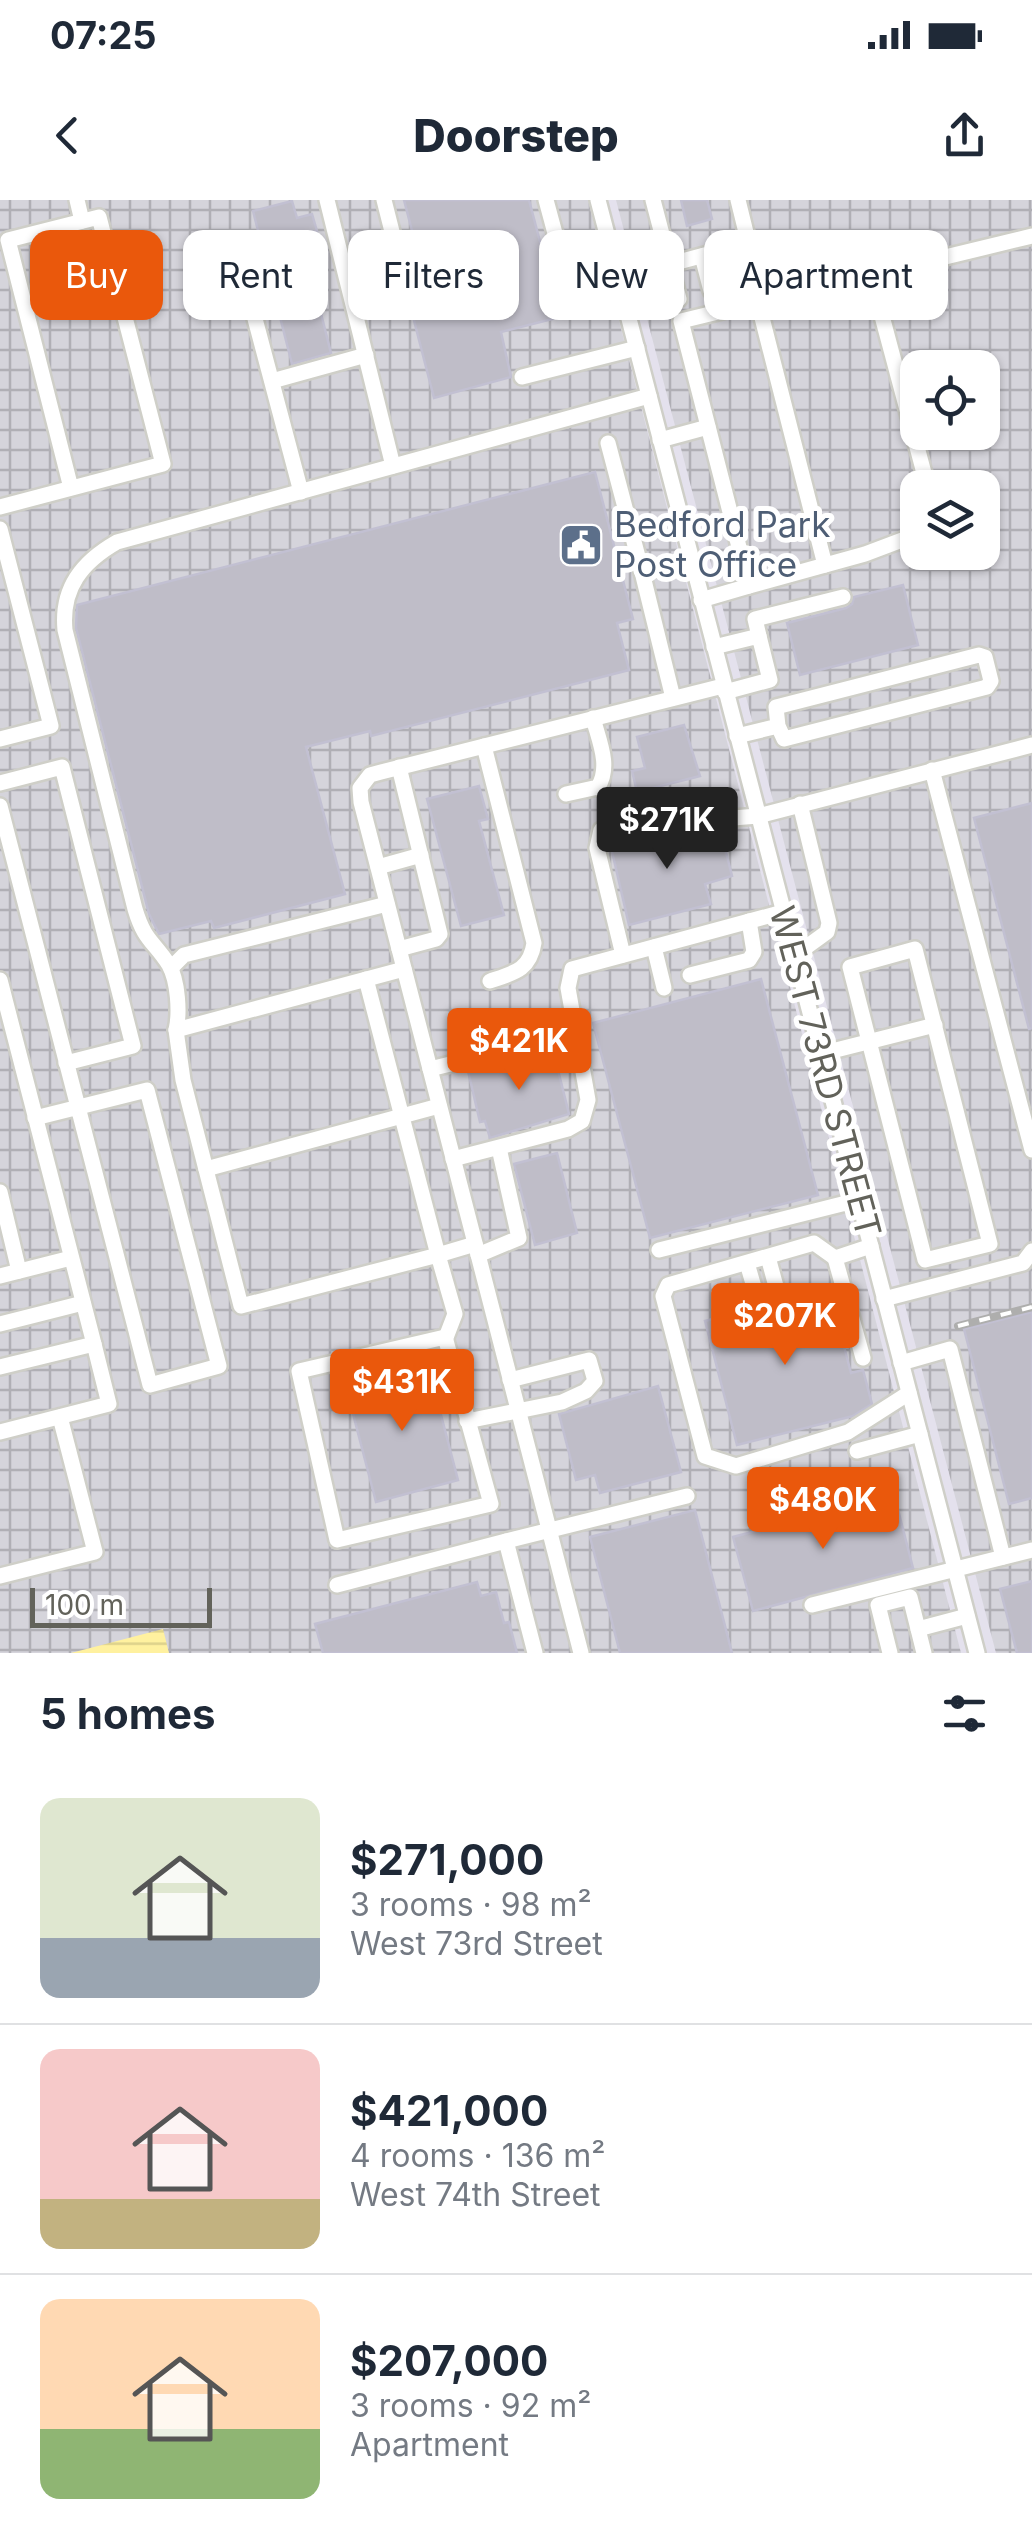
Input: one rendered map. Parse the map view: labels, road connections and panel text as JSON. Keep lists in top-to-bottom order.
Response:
{
  "streets": {
    "street": ["WEST 73RD STREET"]
  },
  "places": {
    "public building": ["Bedford Park Post Office"]
  },
  "scale_bar": "100 m",
  "page": {
    "status": "07:25",
    "header": "Doorstep",
    "chip": [
      "Buy",
      "Rent",
      "Filters",
      "New",
      "Apartment"
    ],
    "price": [
      "$271K",
      "$421K",
      "$207K",
      "$431K",
      "$480K"
    ],
    "scale": "100 m",
    "heading": "5 homes",
    "list": [
      {
        "name": "$271,000",
        "note": "3 rooms · 98 m² · West 73rd Street"
      },
      {
        "name": "$421,000",
        "note": "4 rooms · 136 m² · West 74th Street"
      },
      {
        "name": "$207,000",
        "note": "3 rooms · 92 m² · Apartment"
      }
    ]
  }
}
